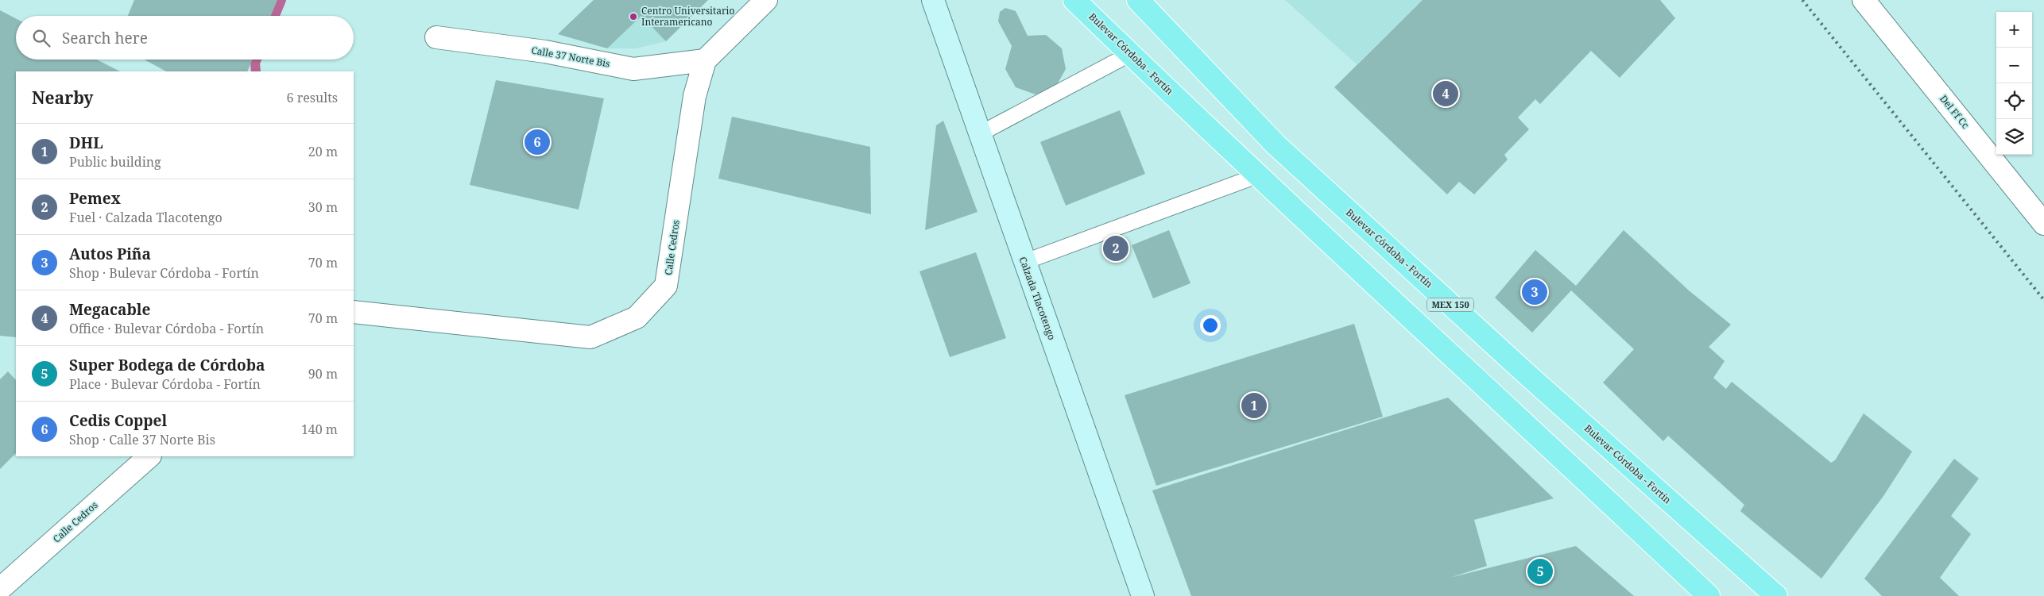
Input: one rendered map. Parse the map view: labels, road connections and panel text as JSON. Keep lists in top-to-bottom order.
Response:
{
  "streets": {
    "main road": ["Bulevar Córdoba - Fortín", "MEX 150"],
    "street": [
      "Calle 37 Norte Bis",
      "Del Ff Cc",
      "Calle Cedros",
      "Calzada Tlacotengo"
    ]
  },
  "crossings": [
    ["Calle 37 Norte Bis", "Calle Cedros"]
  ],
  "places": ["Centro Universitario Interamericano"],
  "page": {
    "map_buttons": ["+", "−"],
    "search": "Search here",
    "heading": ["Nearby", "6 results"],
    "pins": [
      "4",
      "6",
      "2",
      "3",
      "1",
      "5"
    ],
    "list": [
      {
        "mark": "1",
        "name": "DHL",
        "note": "Public building",
        "value": "20 m"
      },
      {
        "mark": "2",
        "name": "Pemex",
        "note": "Fuel · Calzada Tlacotengo",
        "value": "30 m"
      },
      {
        "mark": "3",
        "name": "Autos Piña",
        "note": "Shop · Bulevar Córdoba - Fortín",
        "value": "70 m"
      },
      {
        "mark": "4",
        "name": "Megacable",
        "note": "Office · Bulevar Córdoba - Fortín",
        "value": "70 m"
      },
      {
        "mark": "5",
        "name": "Super Bodega de Córdoba",
        "note": "Place · Bulevar Córdoba - Fortín",
        "value": "90 m"
      },
      {
        "mark": "6",
        "name": "Cedis Coppel",
        "note": "Shop · Calle 37 Norte Bis",
        "value": "140 m"
      }
    ]
  }
}
